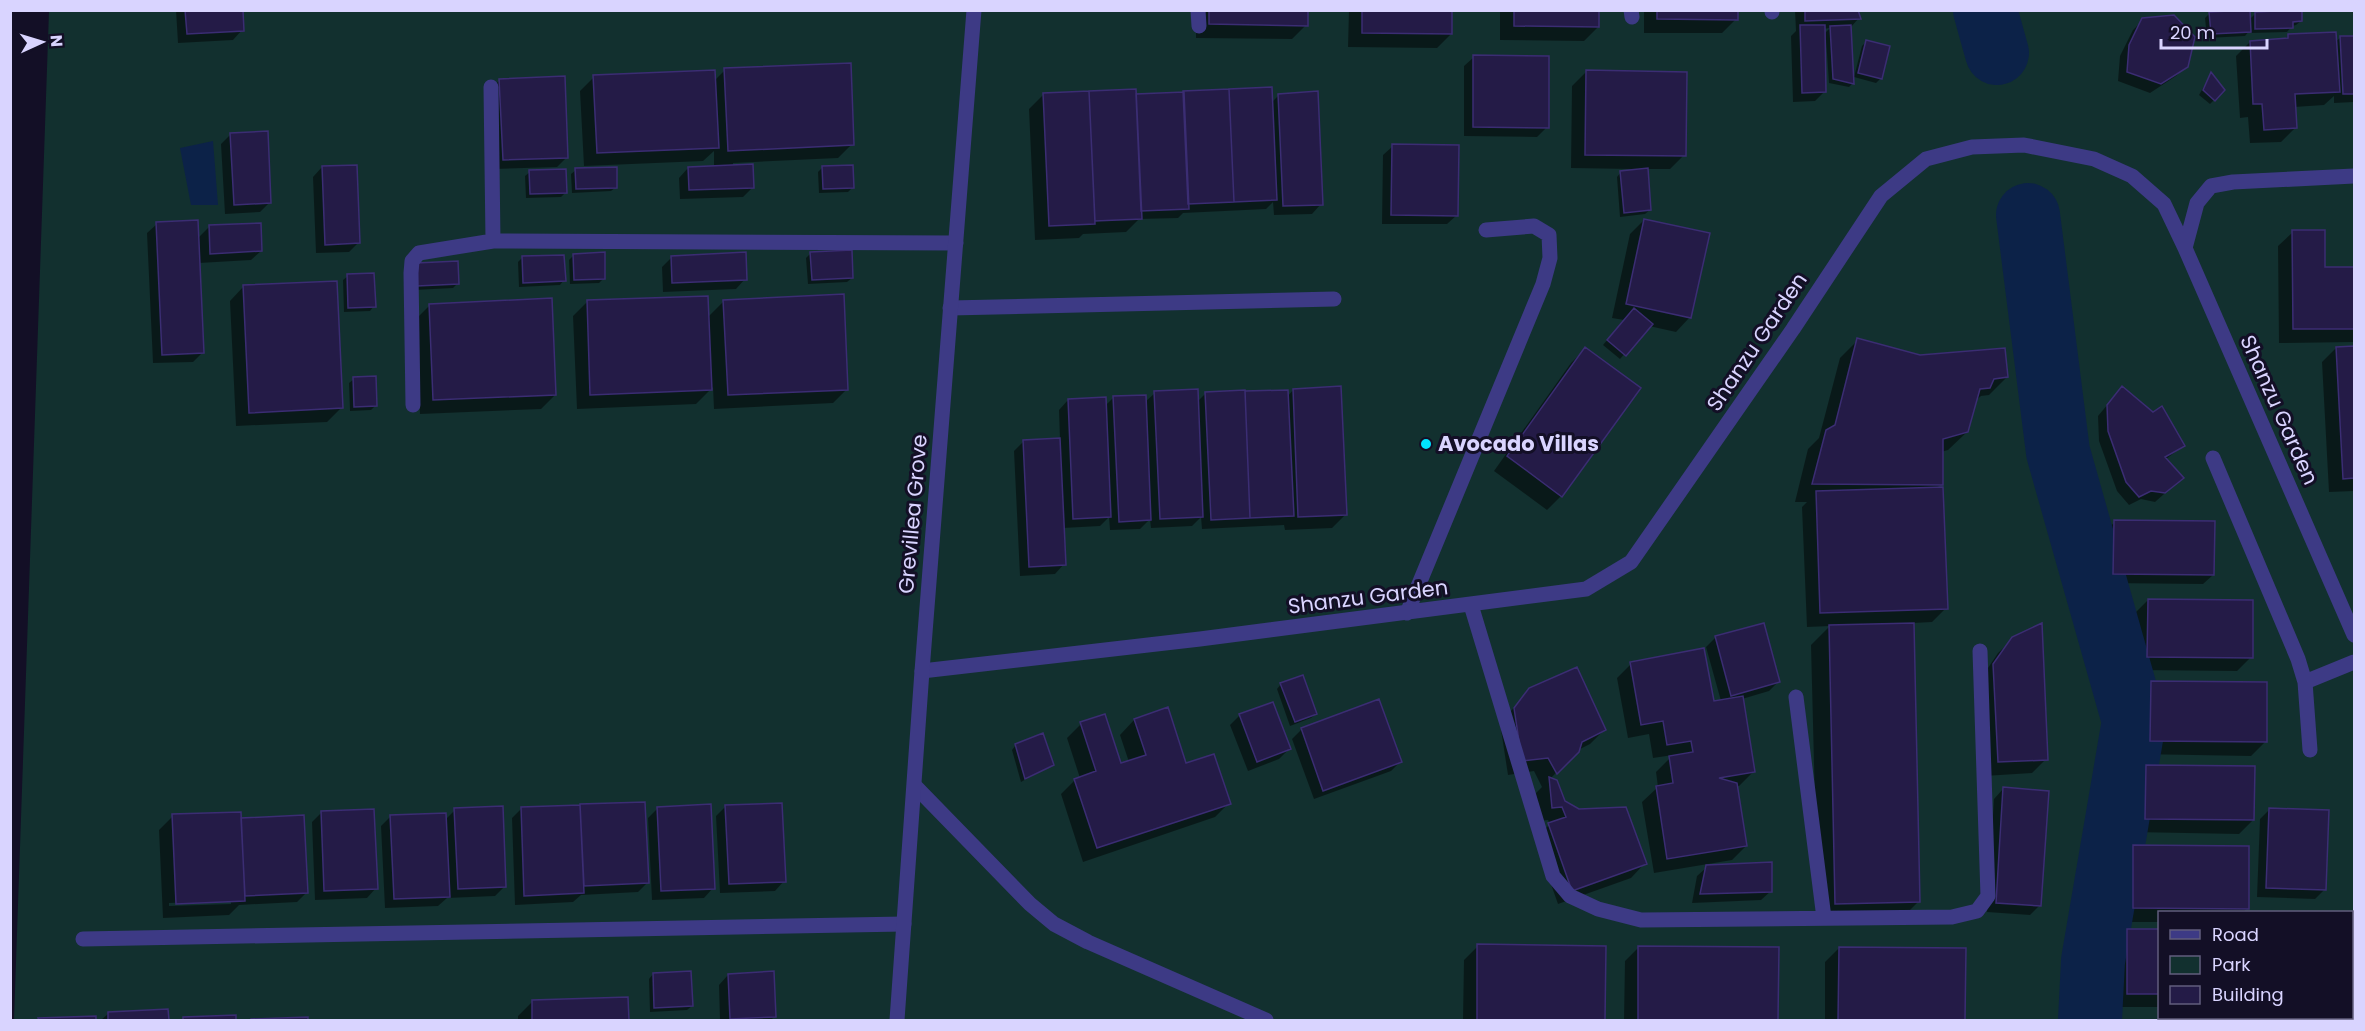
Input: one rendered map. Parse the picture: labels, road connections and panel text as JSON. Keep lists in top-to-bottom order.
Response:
{
  "streets": {
    "street": ["Shanzu Garden", "Grevillea Grove"]
  },
  "crossings": [
    ["Shanzu Garden", "Grevillea Grove"]
  ],
  "places": ["Avocado Villas"],
  "legend": ["Road", "Park", "Building"],
  "scale_bar": "20 m",
  "north": "right"
}
